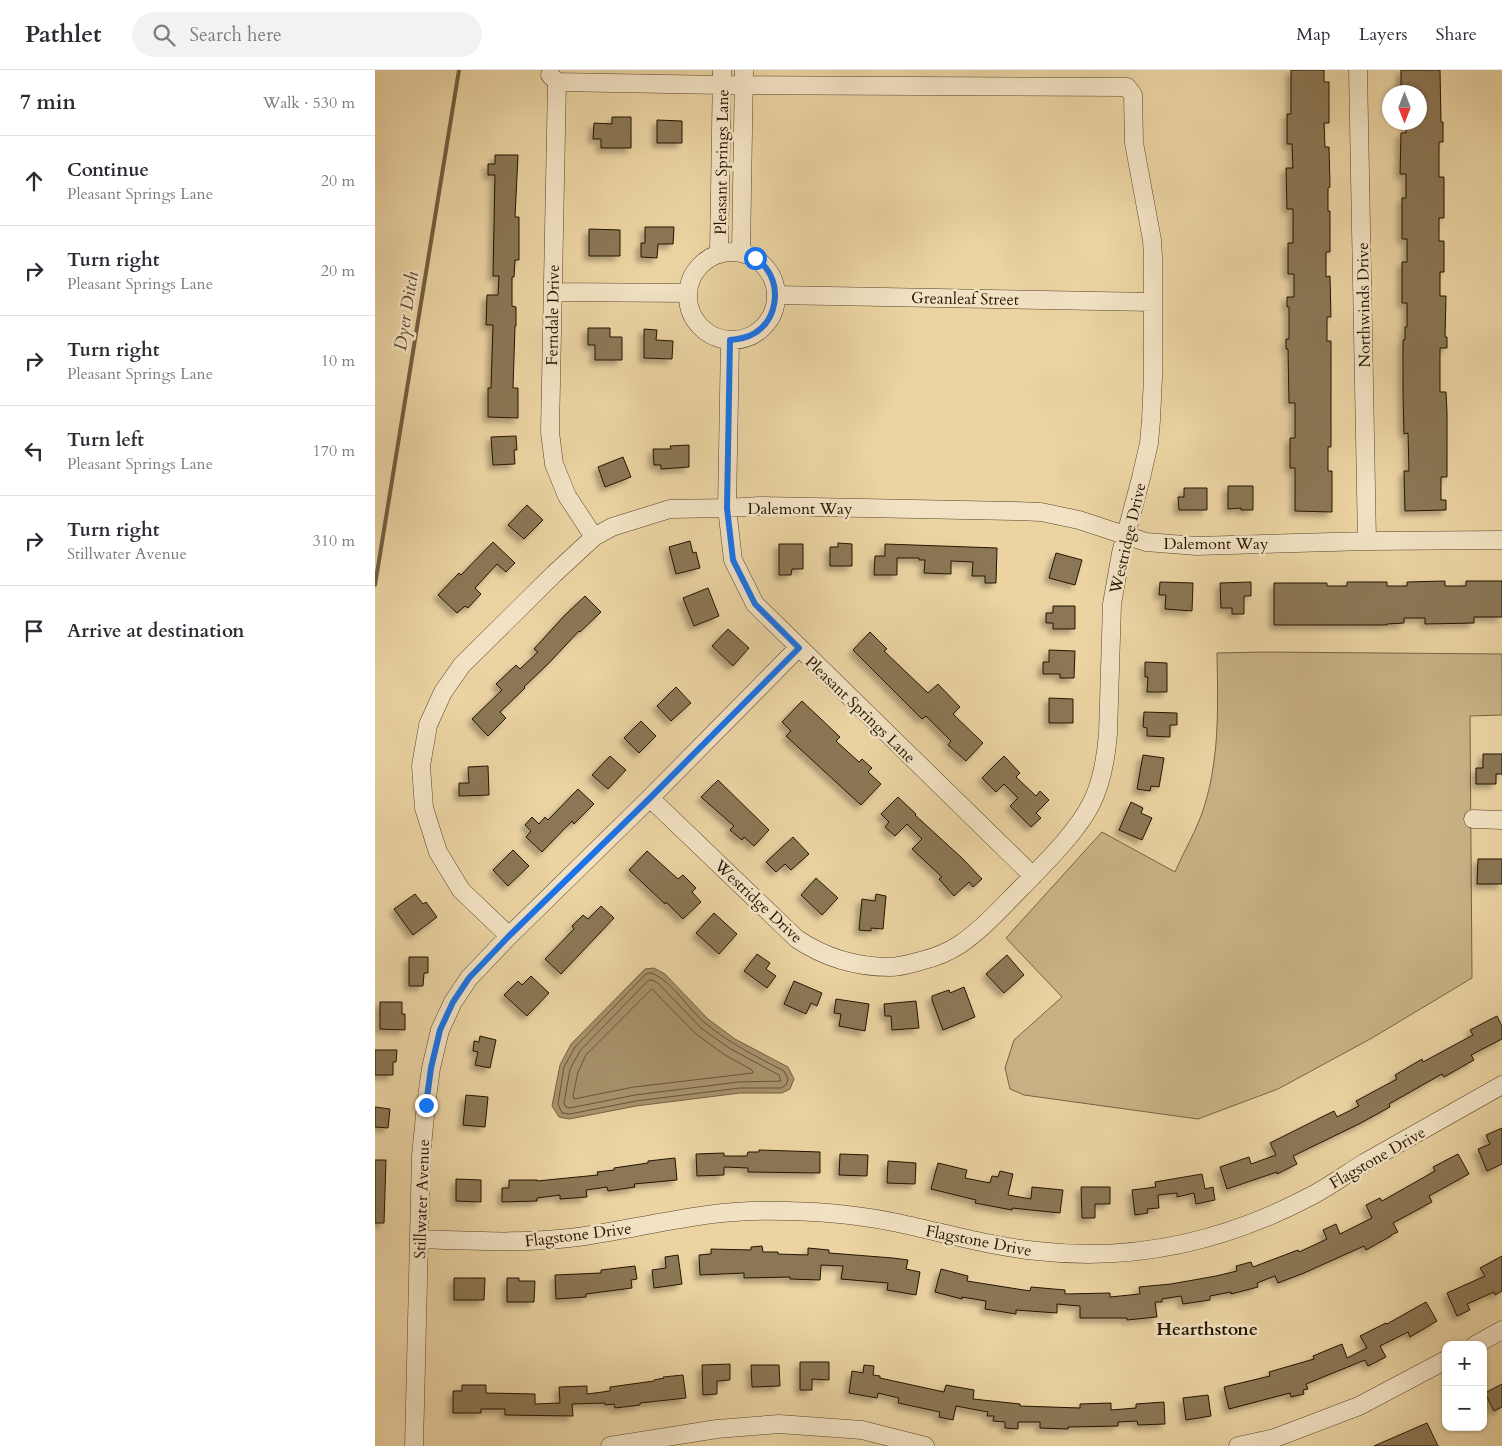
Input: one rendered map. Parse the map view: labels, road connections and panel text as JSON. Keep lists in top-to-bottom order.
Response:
{
  "streets": {
    "street": [
      "Pleasant Springs Lane",
      "Greanleaf Street",
      "Northwinds Drive",
      "Ferndale Drive",
      "Dalemont Way",
      "Westridge Drive",
      "Flagstone Drive",
      "Stillwater Avenue"
    ]
  },
  "crossings": [
    ["Pleasant Springs Lane", "Greanleaf Street"],
    ["Pleasant Springs Lane", "Ferndale Drive"],
    ["Pleasant Springs Lane", "Dalemont Way"],
    ["Pleasant Springs Lane", "Westridge Drive"],
    ["Pleasant Springs Lane", "Stillwater Avenue"],
    ["Greanleaf Street", "Westridge Drive"],
    ["Northwinds Drive", "Dalemont Way"],
    ["Ferndale Drive", "Dalemont Way"],
    ["Dalemont Way", "Westridge Drive"],
    ["Dalemont Way", "Stillwater Avenue"],
    ["Westridge Drive", "Stillwater Avenue"],
    ["Flagstone Drive", "Stillwater Avenue"]
  ],
  "districts": ["Hearthstone"],
  "water": ["Dyer Ditch"],
  "north": "bottom",
  "page": {
    "header": "Pathlet",
    "search": "Search here",
    "nav": ["Map", "Layers", "Share"],
    "heading": ["7 min", "Walk · 530 m"],
    "list": [
      ["Continue", "Pleasant Springs Lane", "20 m"],
      ["Turn right", "Pleasant Springs Lane", "20 m"],
      ["Turn right", "Pleasant Springs Lane", "10 m"],
      ["Turn left", "Pleasant Springs Lane", "170 m"],
      ["Turn right", "Stillwater Avenue", "310 m"],
      "Arrive at destination"
    ],
    "map_buttons": ["+", "−"]
  }
}
